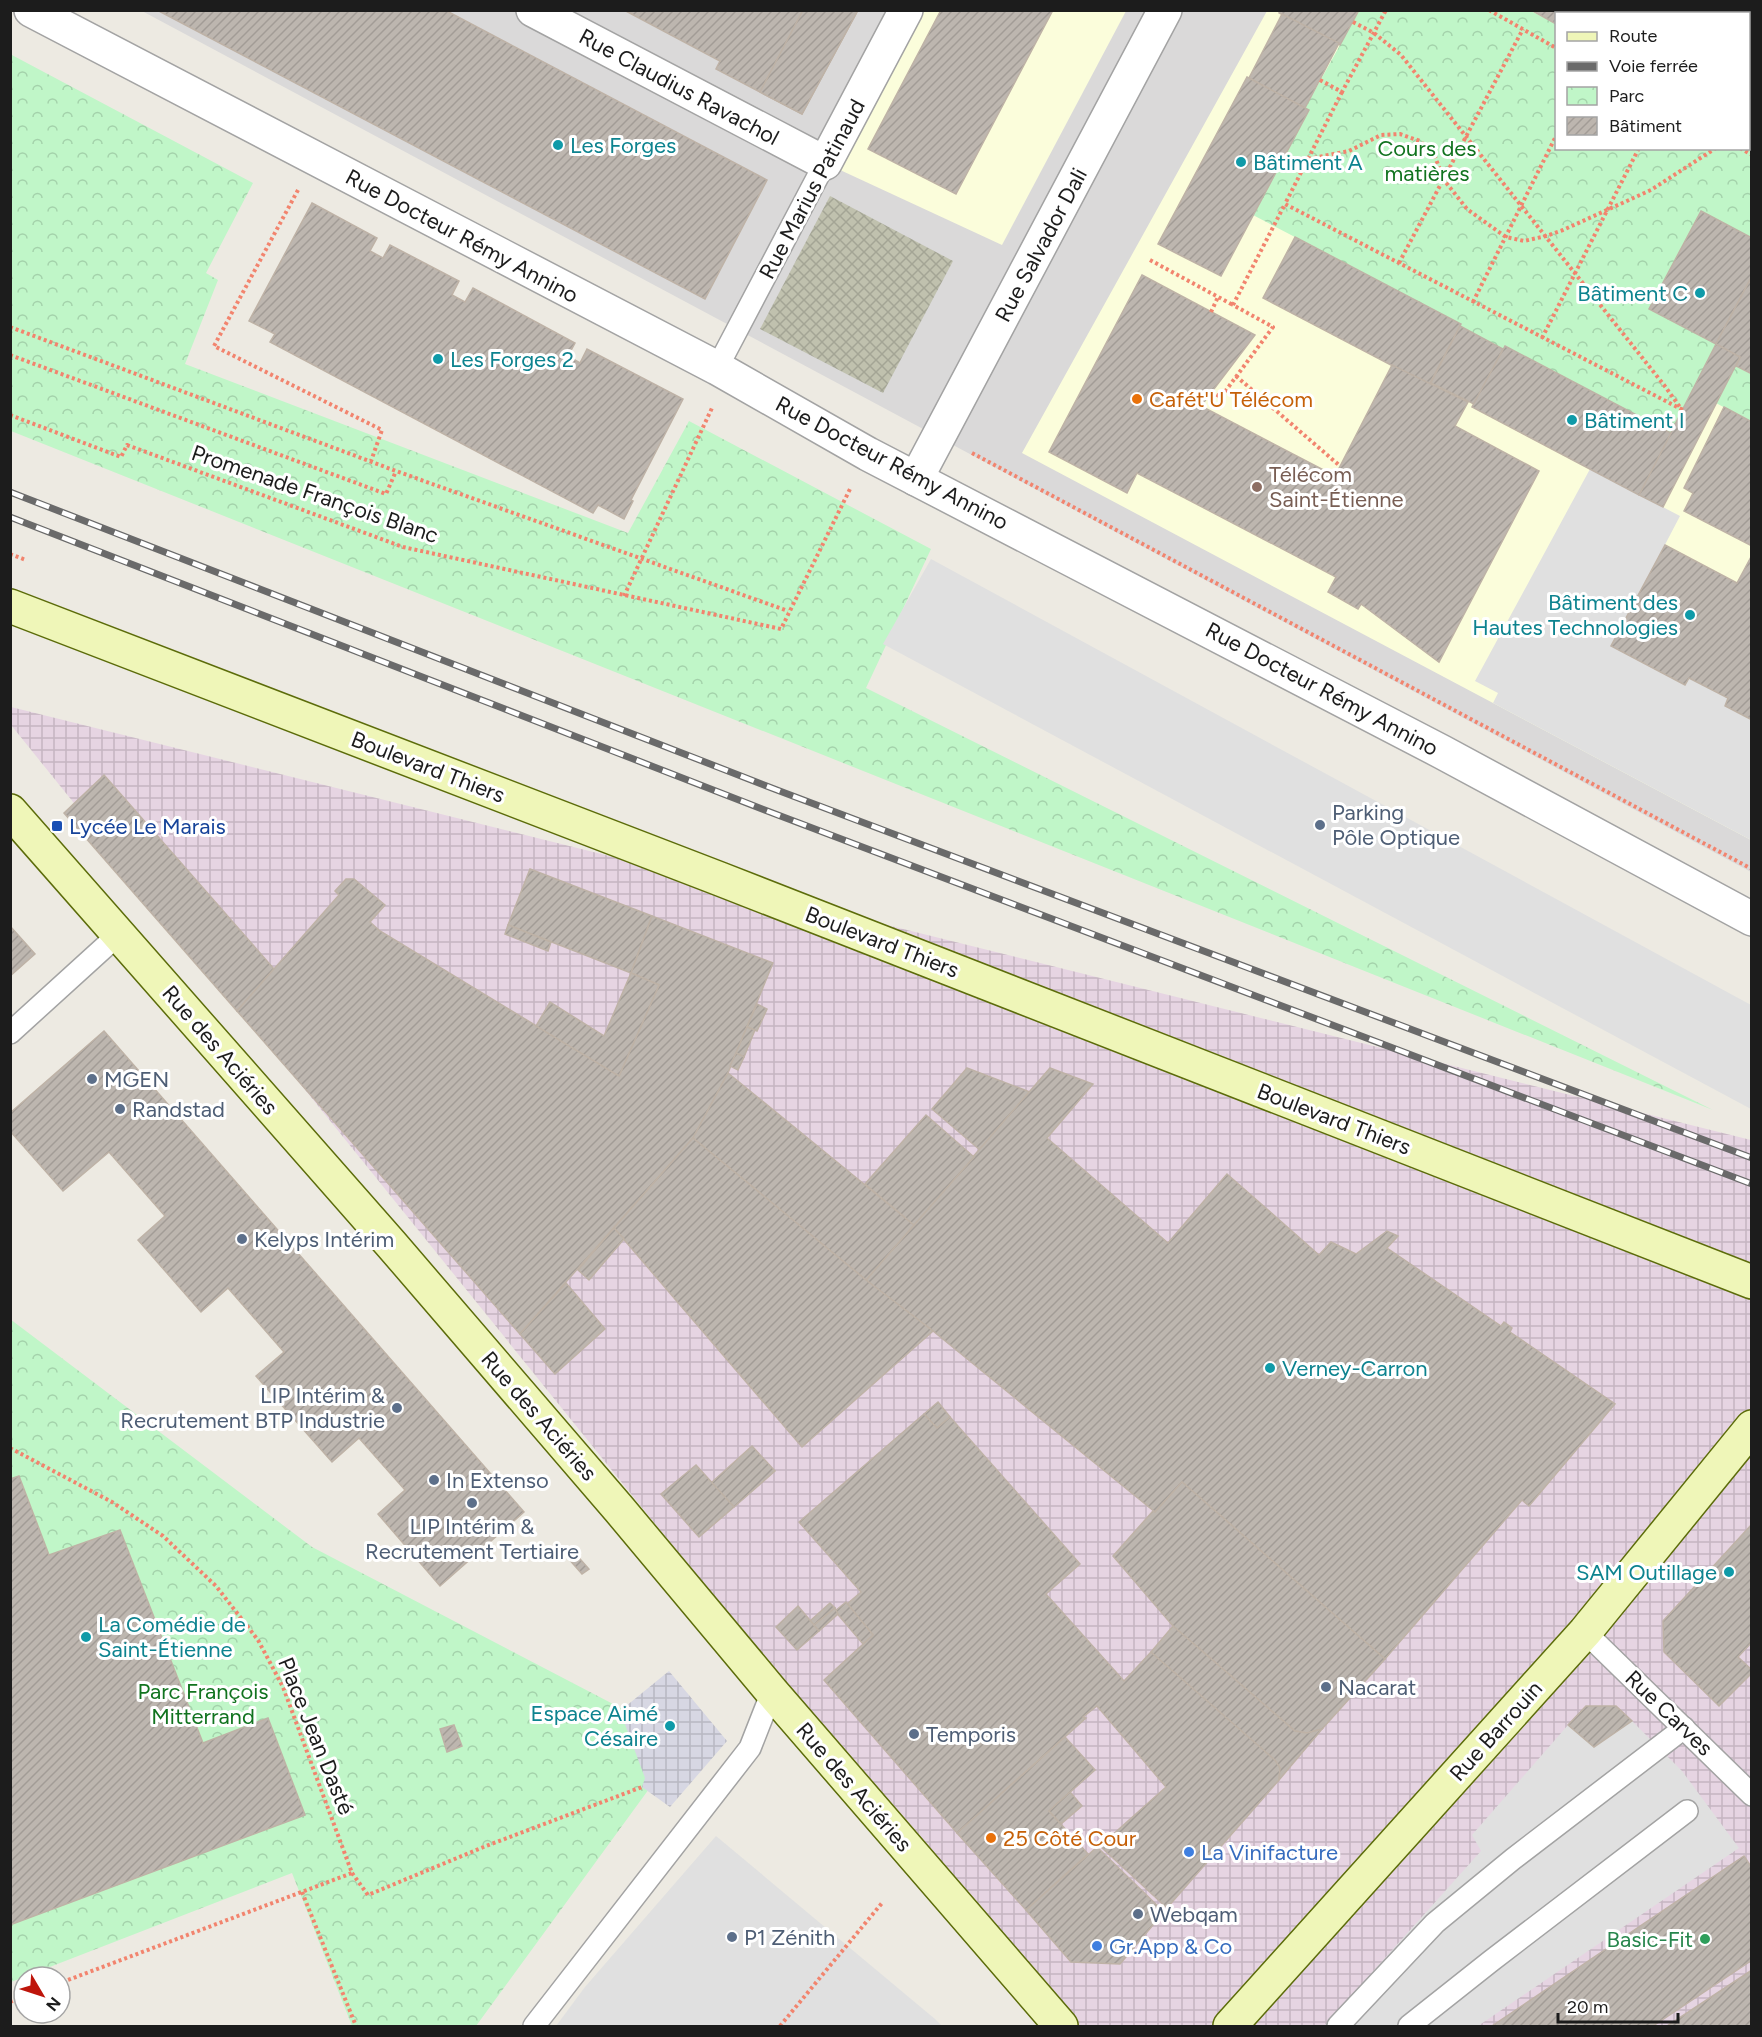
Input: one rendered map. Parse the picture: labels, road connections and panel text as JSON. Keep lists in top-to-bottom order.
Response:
{
  "streets": {
    "street": [
      "Rue Claudius Ravachol",
      "Rue Marius Patinaud",
      "Rue Docteur Rémy Annino",
      "Rue Salvador Dali",
      "Boulevard Thiers",
      "Rue des Aciéries",
      "Rue Barrouin"
    ],
    "lane": ["Rue Carves"],
    "path": ["Promenade François Blanc", "Place Jean Dasté"]
  },
  "crossings": [
    ["Rue Claudius Ravachol", "Rue Marius Patinaud"],
    ["Rue Marius Patinaud", "Rue Docteur Rémy Annino"],
    ["Rue Docteur Rémy Annino", "Rue Salvador Dali"],
    ["Rue Carves", "Rue Barrouin"]
  ],
  "parks": ["Cours des matières", "Parc François Mitterrand"],
  "places": {
    "other": [
      "Les Forges",
      "Bâtiment A",
      "Bâtiment C",
      "Les Forges 2",
      "Cafét'U Télécom",
      "Bâtiment I",
      "Télécom Saint-Étienne",
      "Bâtiment des Hautes Technologies",
      "Parking Pôle Optique",
      "MGEN",
      "Randstad",
      "Kelyps Intérim",
      "Verney-Carron",
      "LIP Intérim & Recrutement BTP Industrie",
      "In Extenso",
      "LIP Intérim & Recrutement Tertiaire",
      "SAM Outillage",
      "La Comédie de Saint-Étienne",
      "Nacarat",
      "Espace Aimé Césaire",
      "Temporis",
      "25 Côté Cour",
      "La Vinifacture",
      "Webqam",
      "P1 Zénith",
      "Basic-Fit",
      "Gr.App & Co"
    ],
    "transit": ["Lycée Le Marais"]
  },
  "legend": [
    "Route",
    "Voie ferrée",
    "Parc",
    "Bâtiment"
  ],
  "scale_bar": "20 m",
  "north": "bottom right"
}
